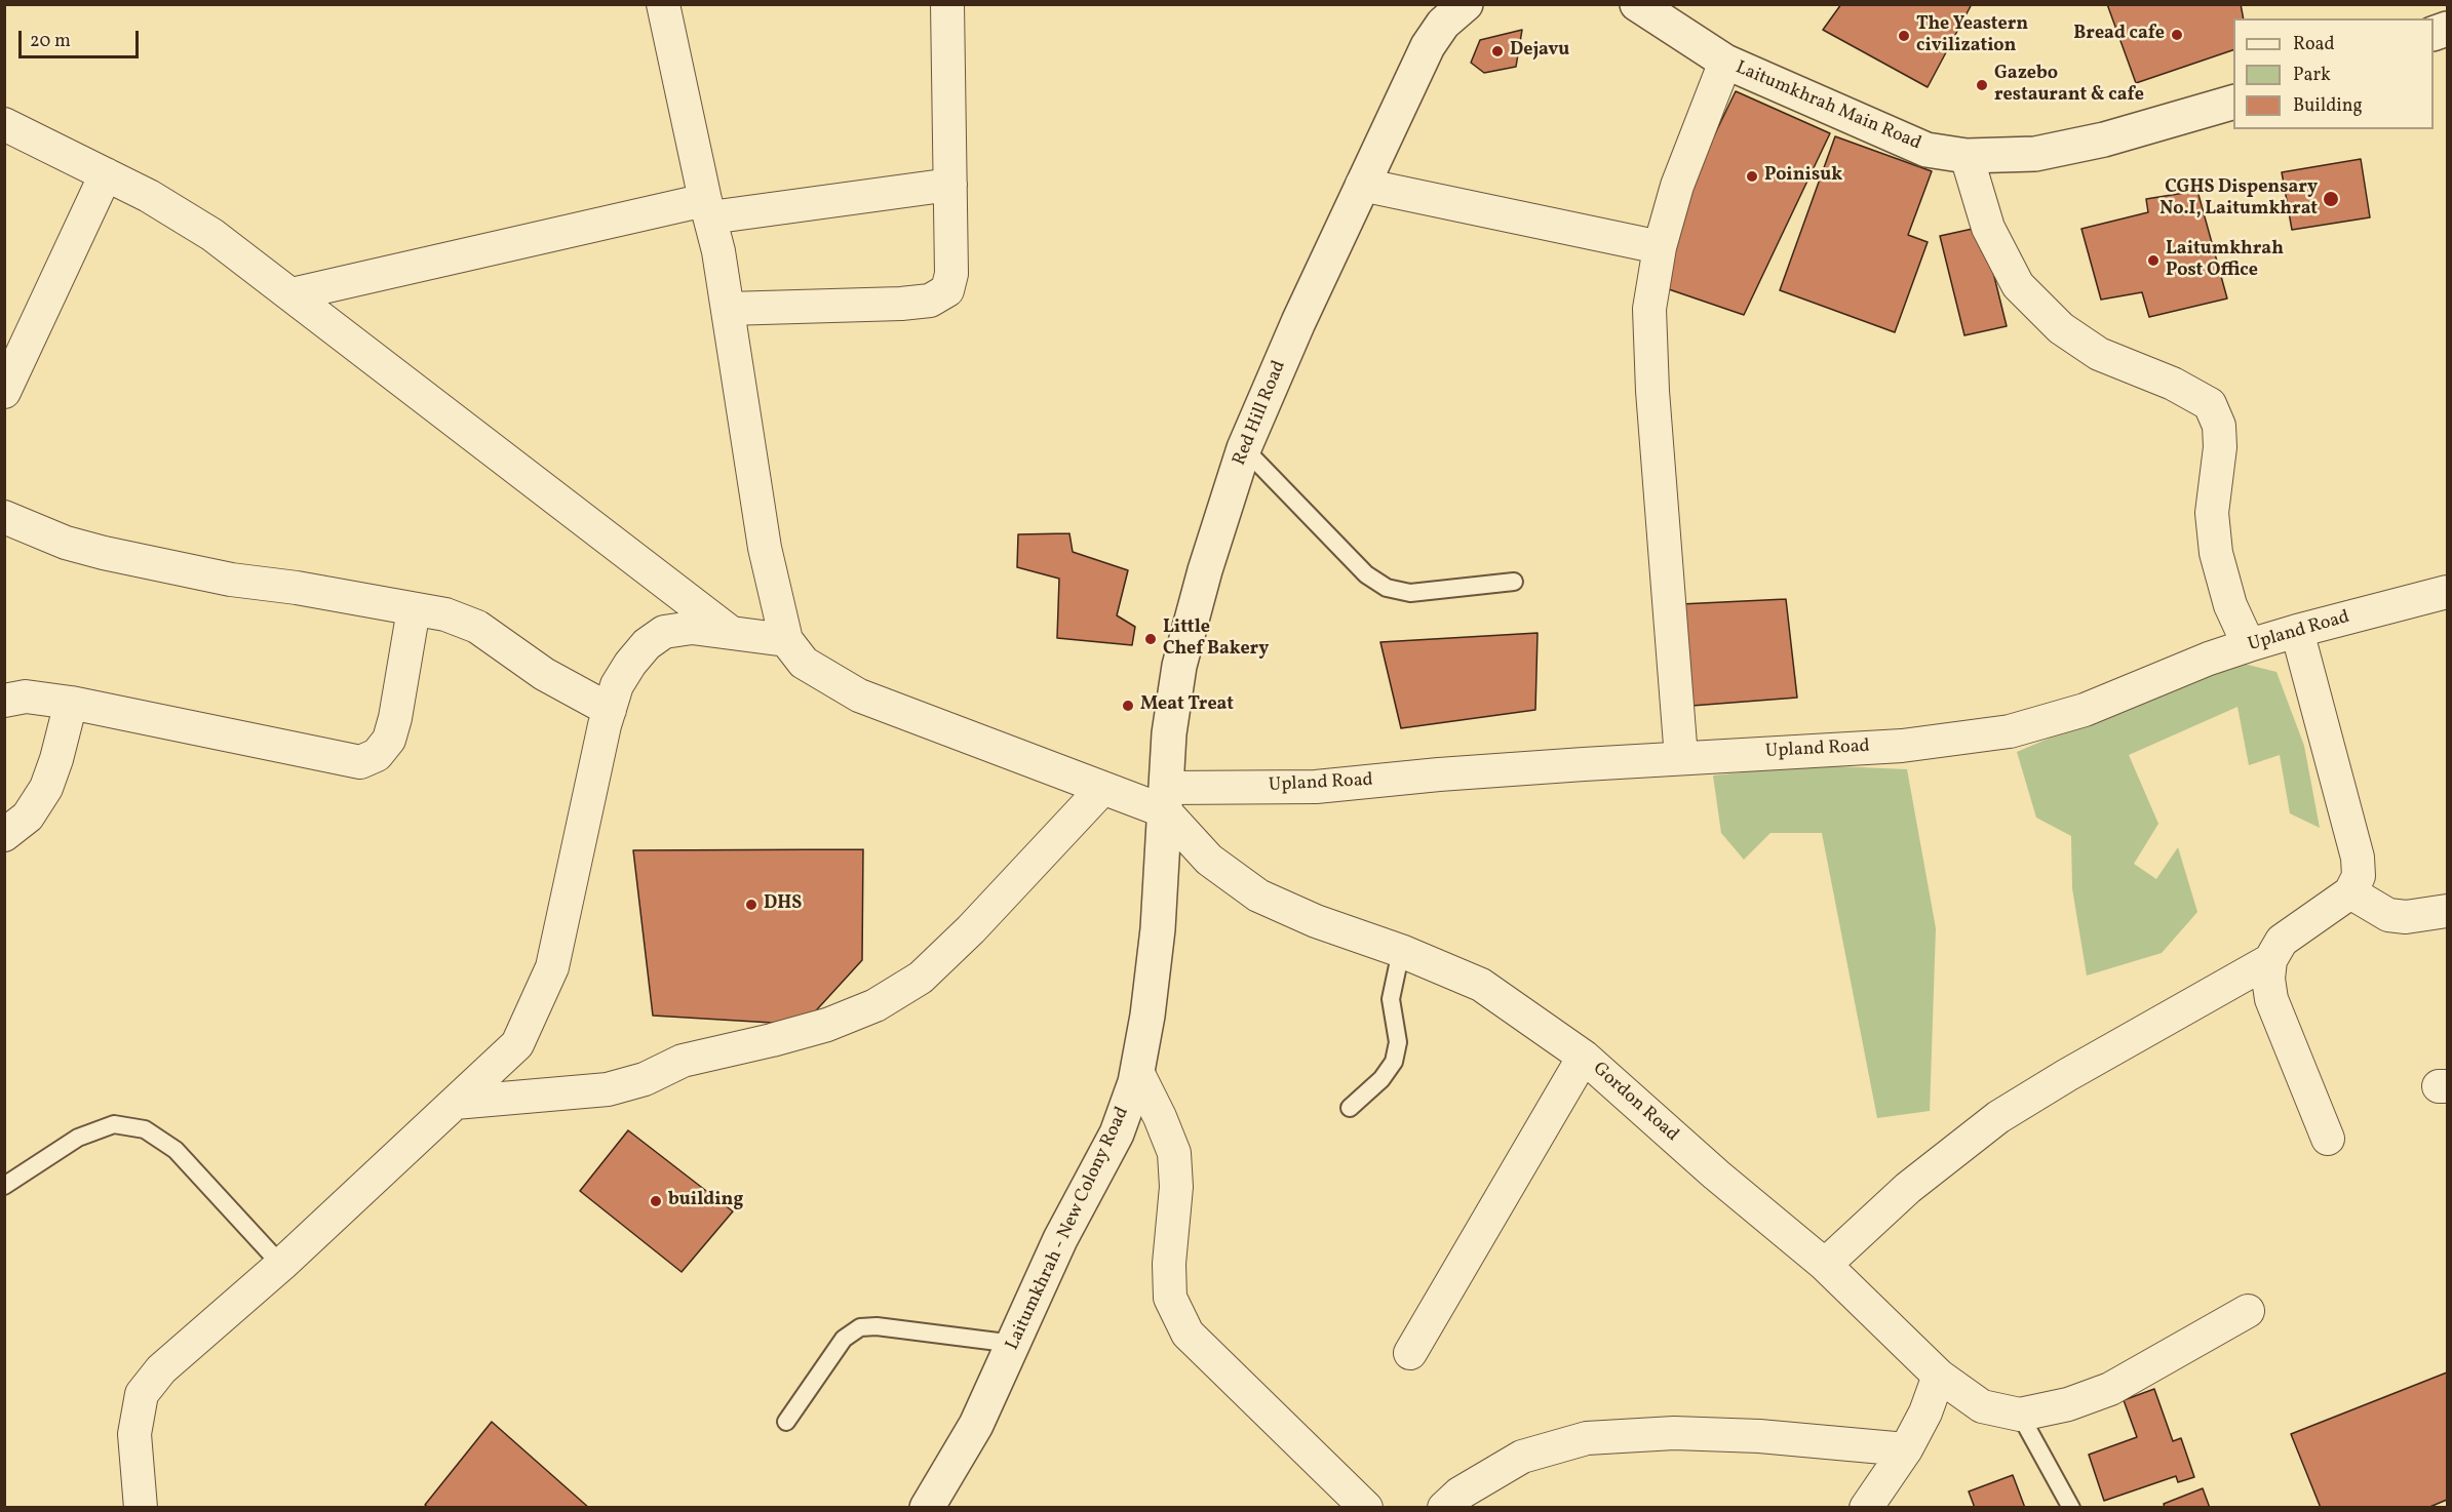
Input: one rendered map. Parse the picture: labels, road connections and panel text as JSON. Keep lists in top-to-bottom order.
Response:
{
  "streets": {
    "street": [
      "Laitumkhrah Main Road",
      "Red Hill Road",
      "Upland Road",
      "Gordon Road",
      "Laitumkhrah - New Colony Road"
    ]
  },
  "crossings": [
    ["Red Hill Road", "Upland Road"],
    ["Red Hill Road", "Gordon Road"],
    ["Red Hill Road", "Laitumkhrah - New Colony Road"],
    ["Upland Road", "Gordon Road"]
  ],
  "places": [
    "Bread cafe",
    "The Yeastern civilization",
    "Dejavu",
    "Gazebo restaurant & cafe",
    "Poinisuk",
    "CGHS Dispensary No.I, Laitumkhrat",
    "Laitumkhrah Post Office",
    "Little Chef Bakery",
    "Meat Treat",
    "DHS",
    "building"
  ],
  "legend": ["Road", "Park", "Building"],
  "scale_bar": "20 m"
}
